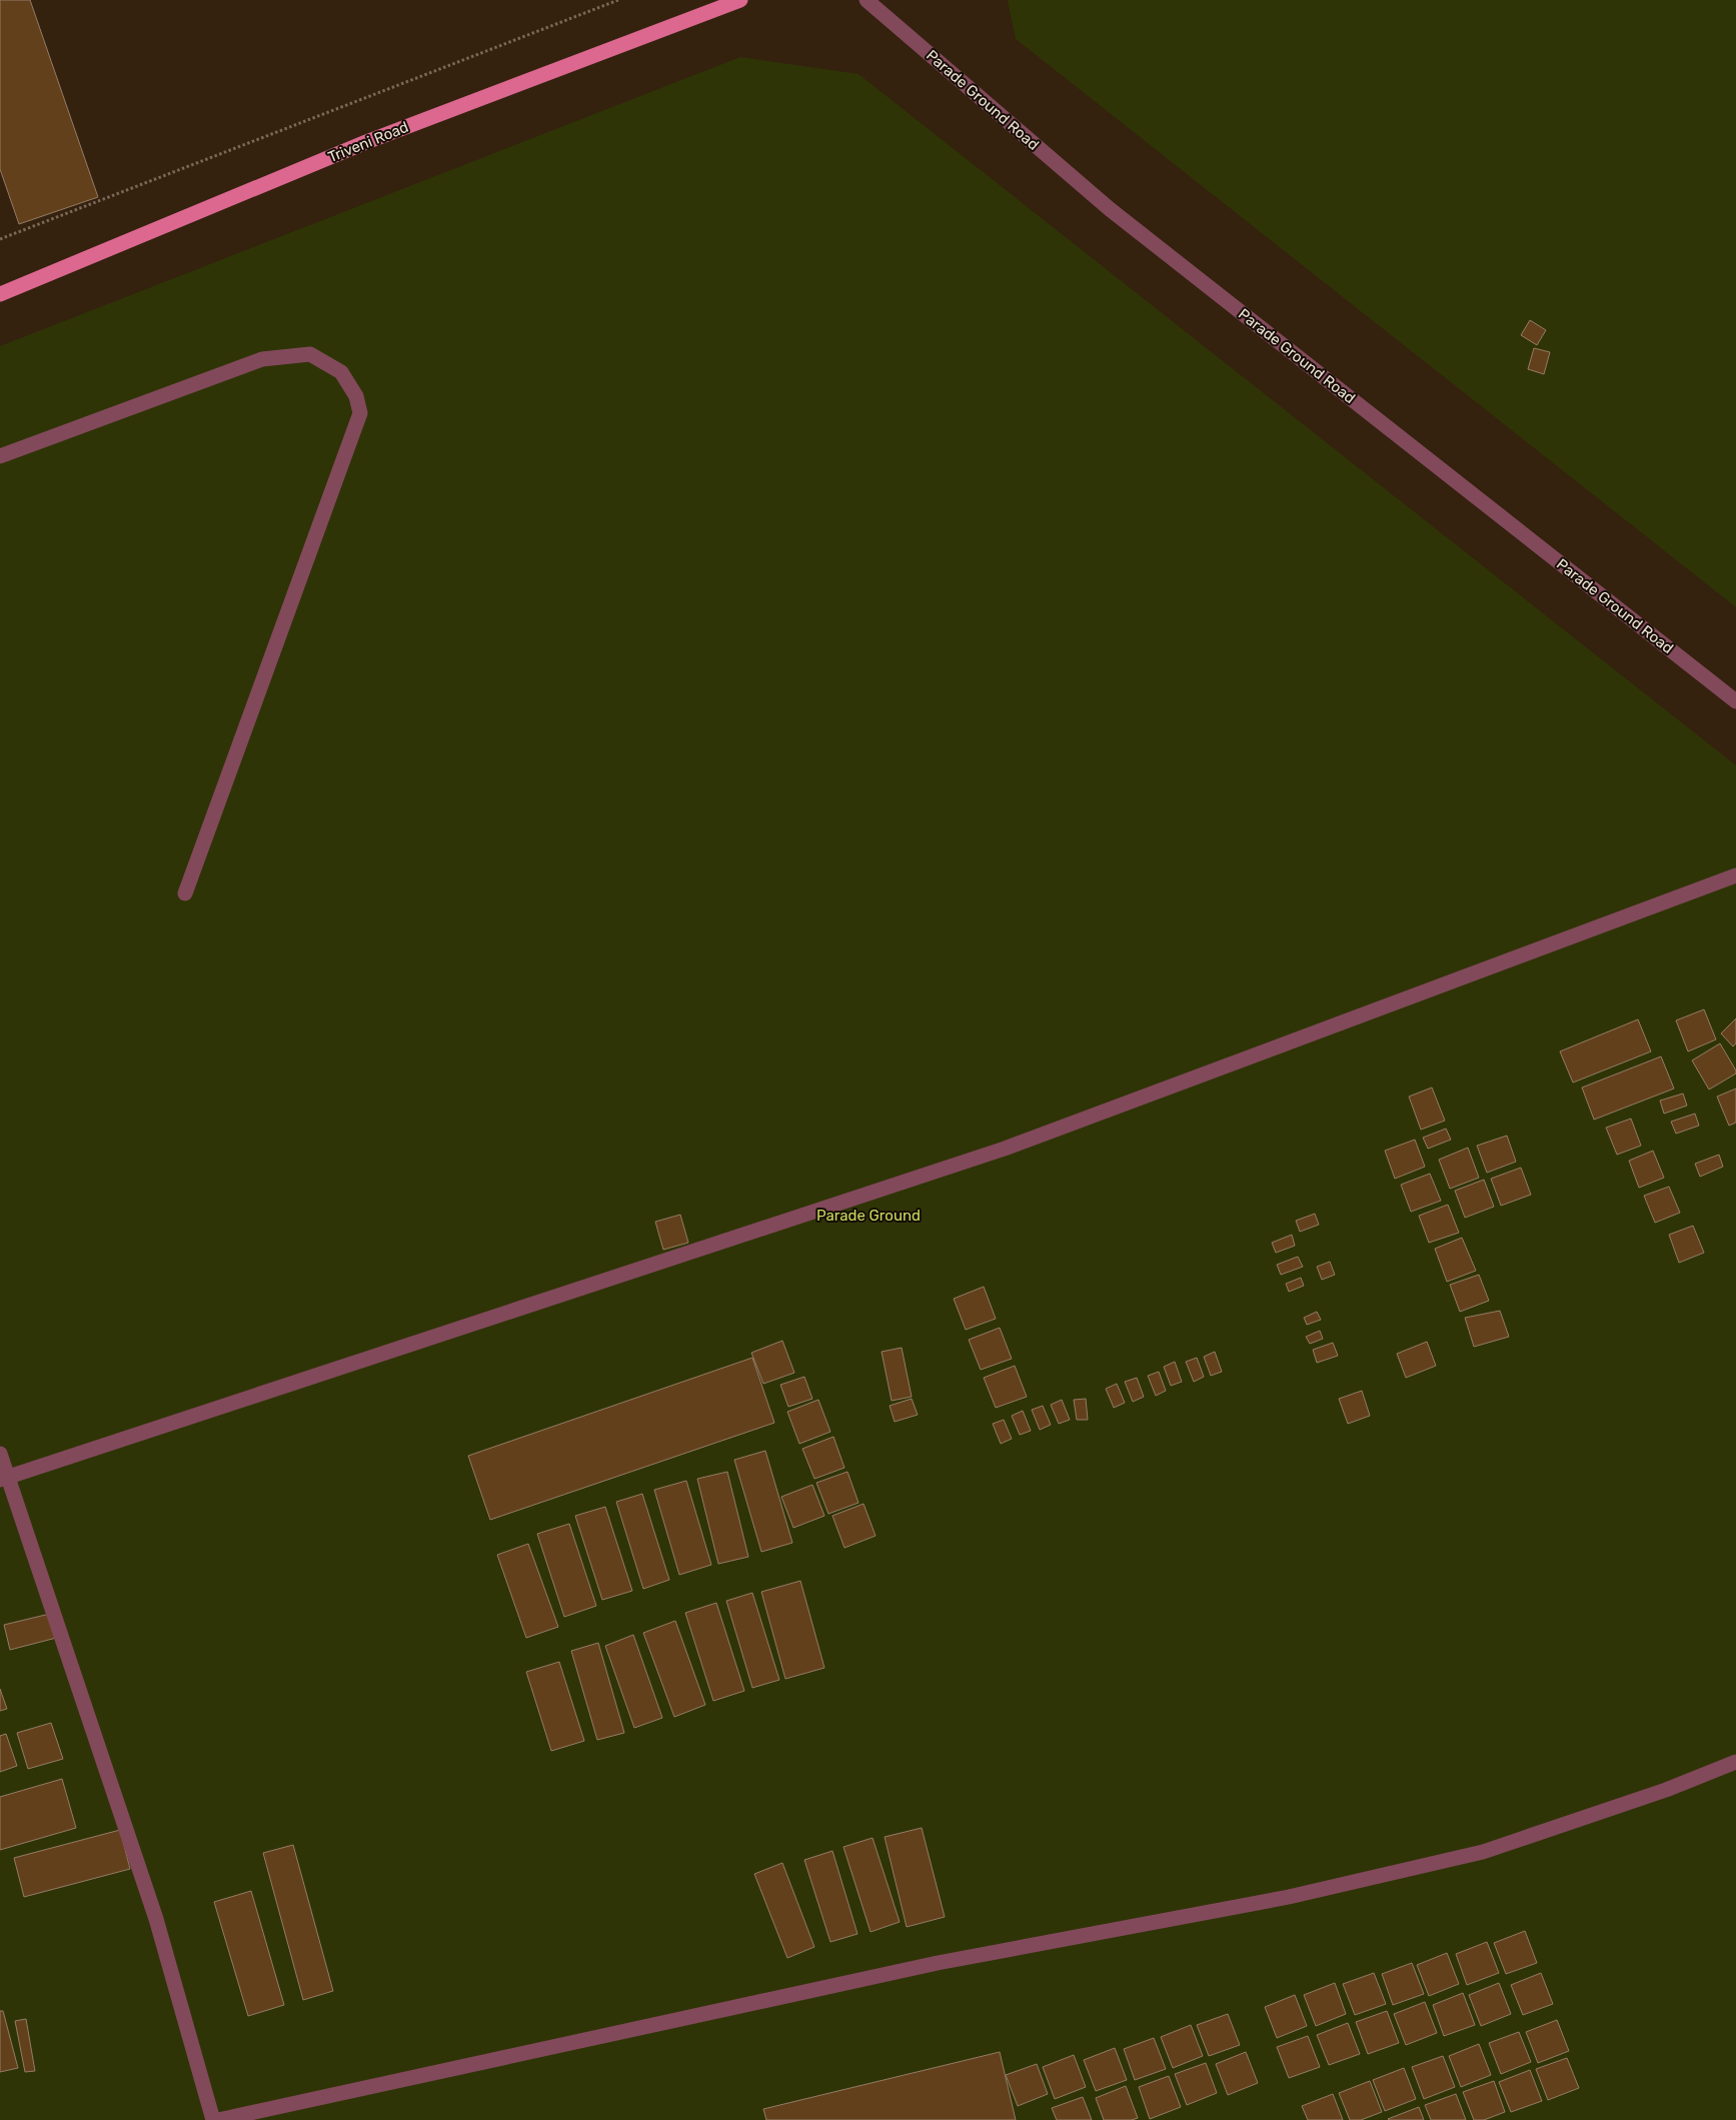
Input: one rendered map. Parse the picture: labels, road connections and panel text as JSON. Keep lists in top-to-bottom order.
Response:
{
  "streets": {
    "main road": ["Triveni Road"],
    "street": ["Parade Ground Road"]
  },
  "parks": ["Parade Ground"]
}
